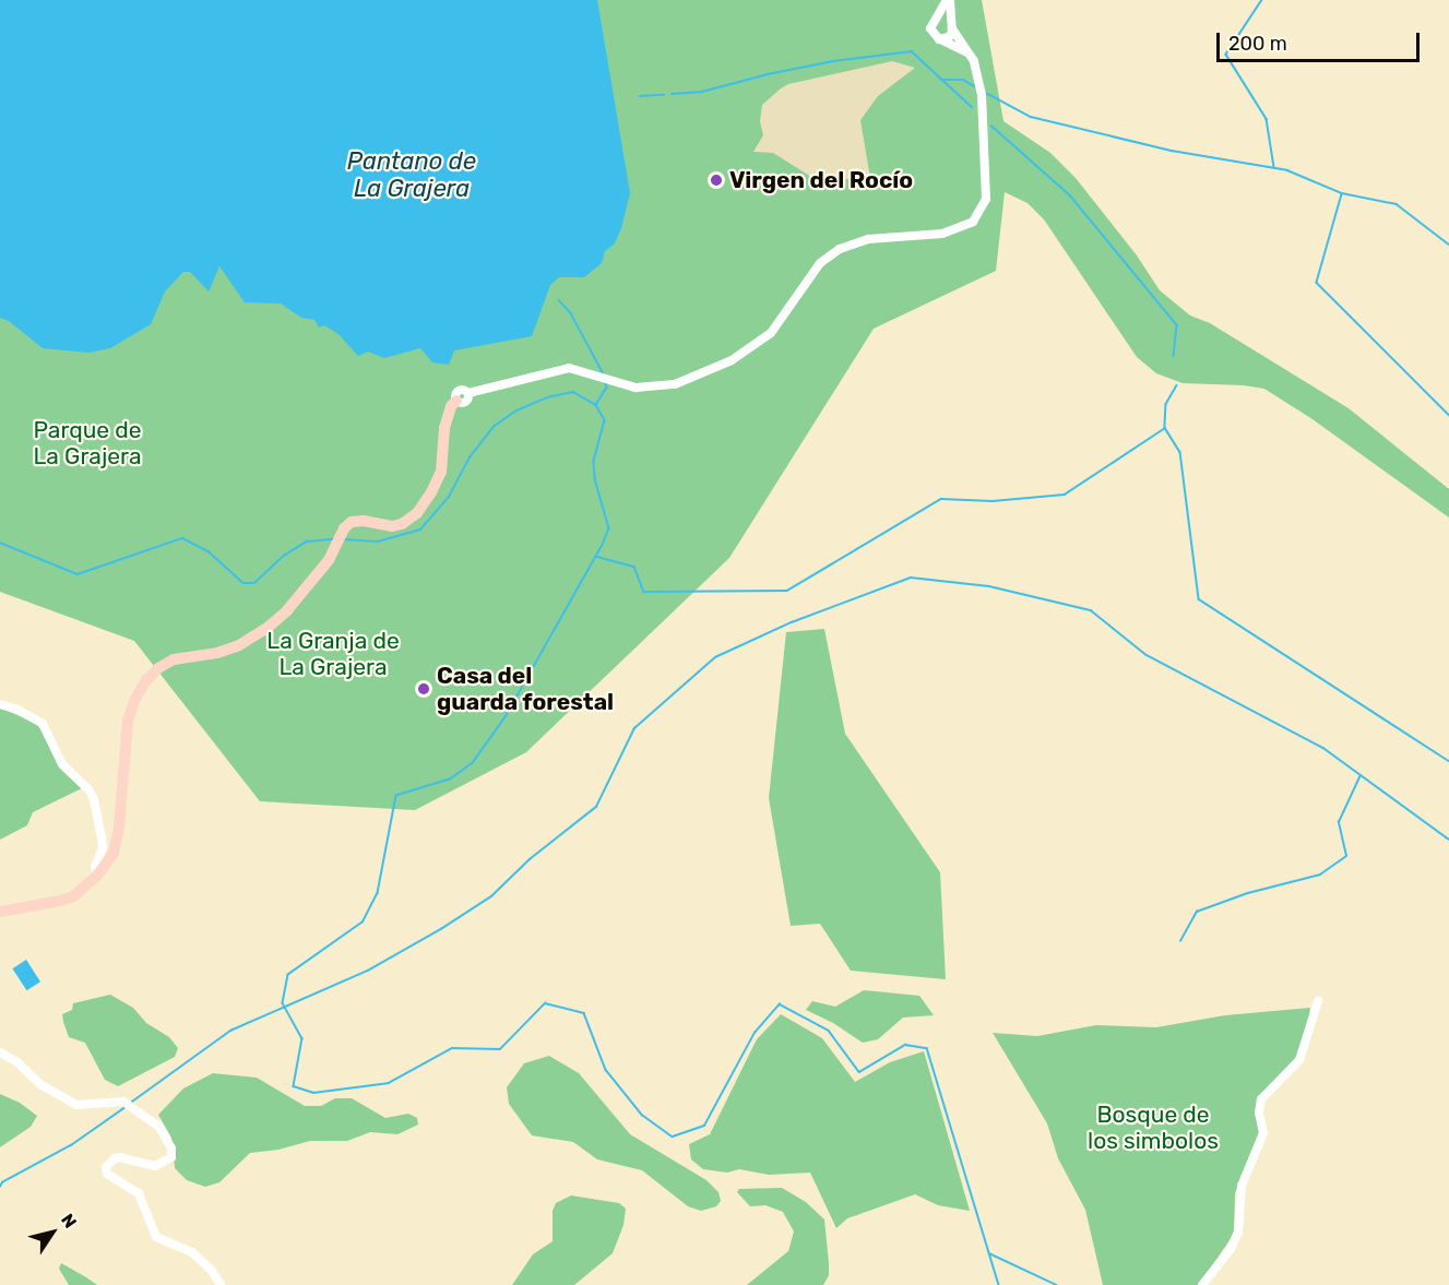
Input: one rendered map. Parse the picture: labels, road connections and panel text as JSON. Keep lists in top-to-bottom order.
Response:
{
  "water": ["Pantano de La Grajera"],
  "parks": ["Parque de La Grajera", "La Granja de La Grajera", "Bosque de los simbolos"],
  "places": ["Virgen del Rocío", "Casa del guarda forestal"],
  "scale_bar": "200 m",
  "north": "top right"
}
